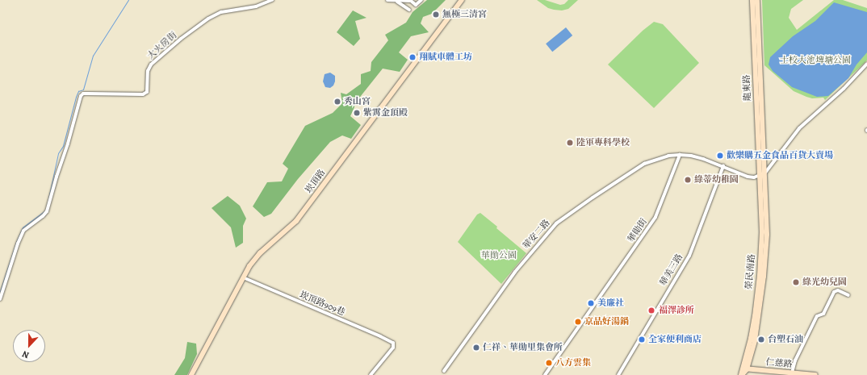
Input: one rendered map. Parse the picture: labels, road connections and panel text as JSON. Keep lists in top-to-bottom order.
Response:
{
  "streets": {
    "street": [
      "大火房街",
      "龍東路",
      "崁頂路",
      "華勛街",
      "華安二路",
      "華美三路",
      "榮民南路",
      "崁頂路909巷",
      "仁慈路"
    ]
  },
  "crossings": [
    ["龍東路", "榮民南路"],
    ["崁頂路", "崁頂路909巷"],
    ["華勛街", "華安二路"],
    ["榮民南路", "仁慈路"]
  ],
  "parks": ["士校大池埤塘公園", "華勛公園"],
  "places": [
    "無極三清宮",
    "翔賦車體工坊",
    "秀山宮",
    "紫霄金頂殿",
    "陸軍專科學校",
    "歡樂購五金食品百貨大賣場",
    "綠蒂幼稚園",
    "綠光幼兒園",
    "美廉社",
    "福澤診所",
    "京品好湯鍋",
    "全家便利商店",
    "台塑石油",
    "仁祥、華勛里集會所",
    "八方雲集"
  ],
  "north": "bottom"
}
